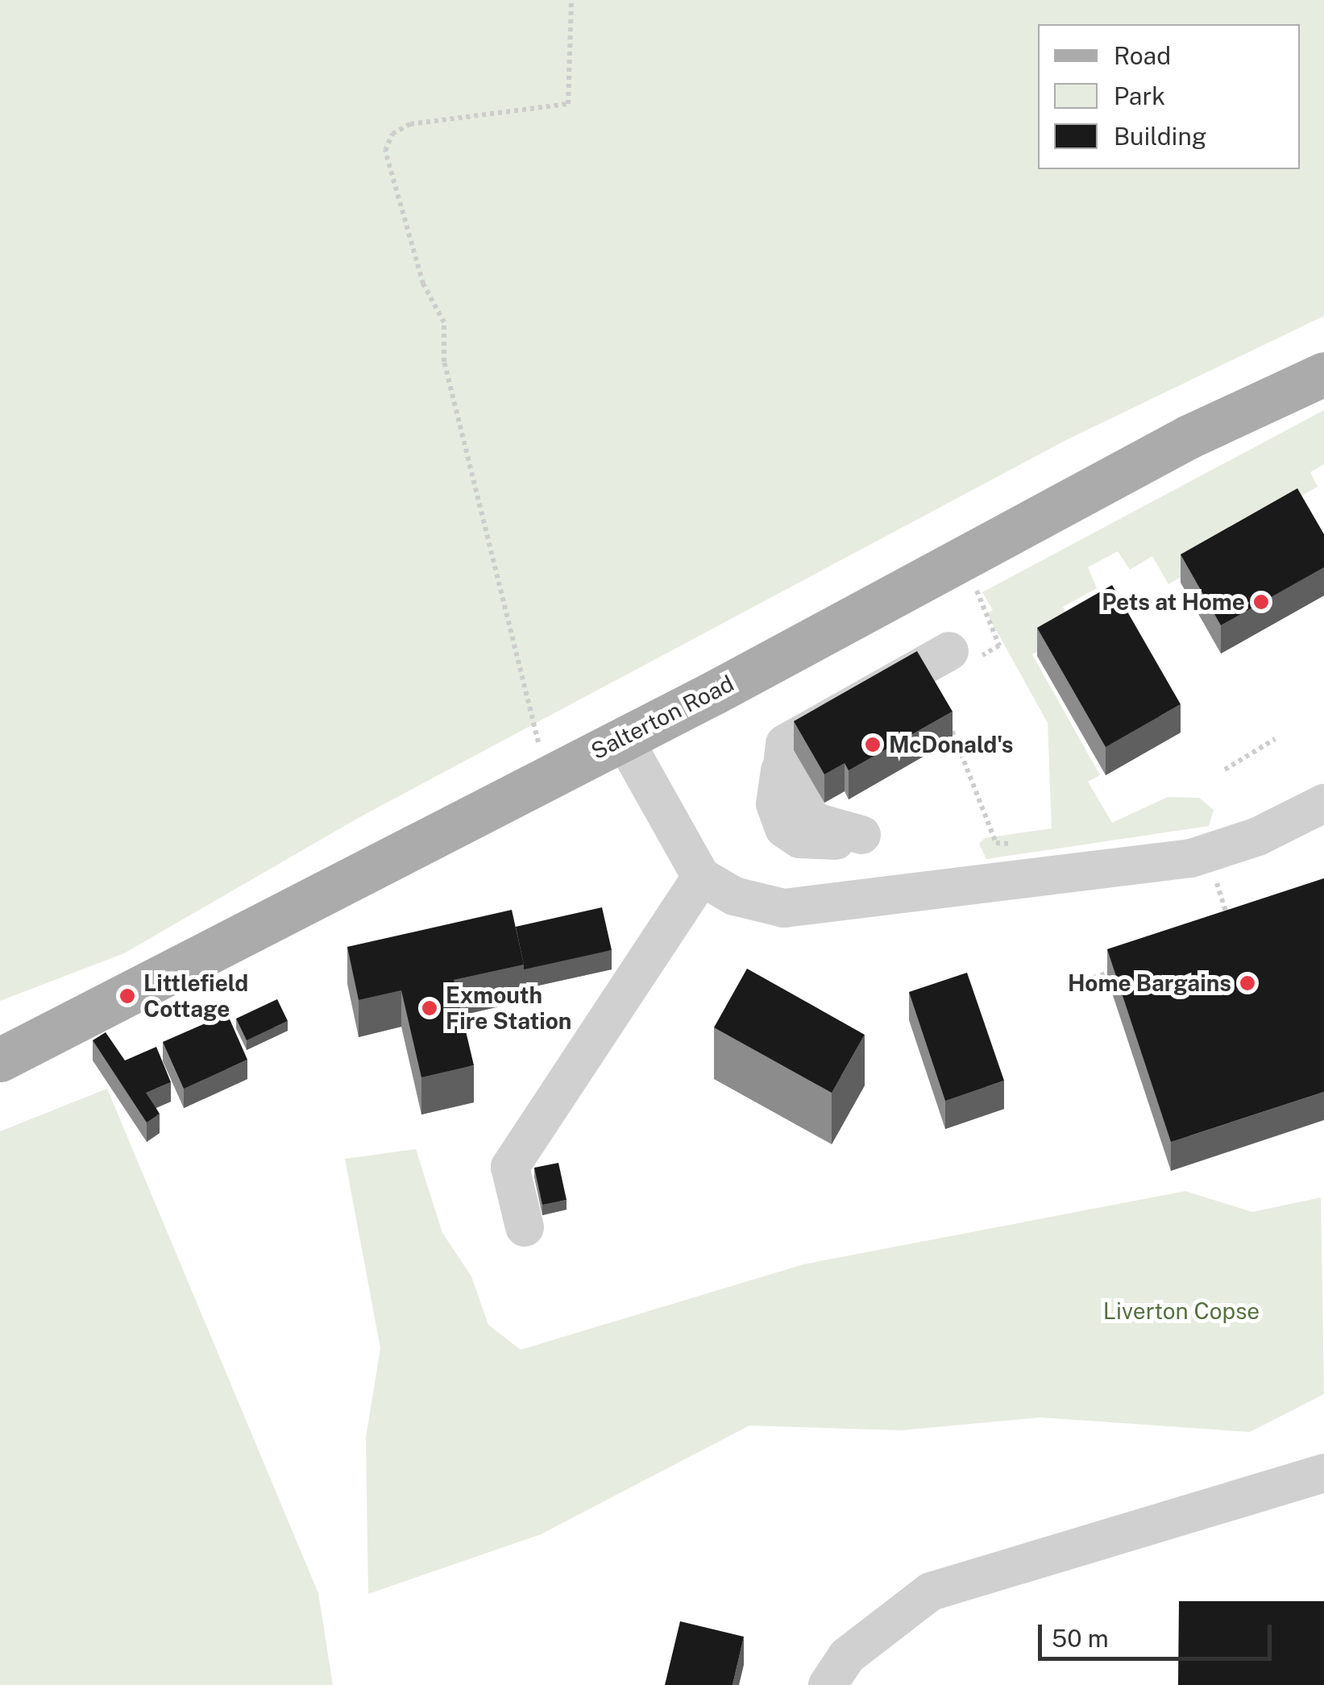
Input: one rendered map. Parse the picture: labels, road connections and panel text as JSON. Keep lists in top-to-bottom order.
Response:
{
  "streets": {
    "main road": ["Salterton Road"]
  },
  "parks": ["Liverton Copse"],
  "places": [
    "Pets at Home",
    "McDonald's",
    "Home Bargains",
    "Littlefield Cottage",
    "Exmouth Fire Station"
  ],
  "legend": ["Road", "Park", "Building"],
  "scale_bar": "50 m"
}
